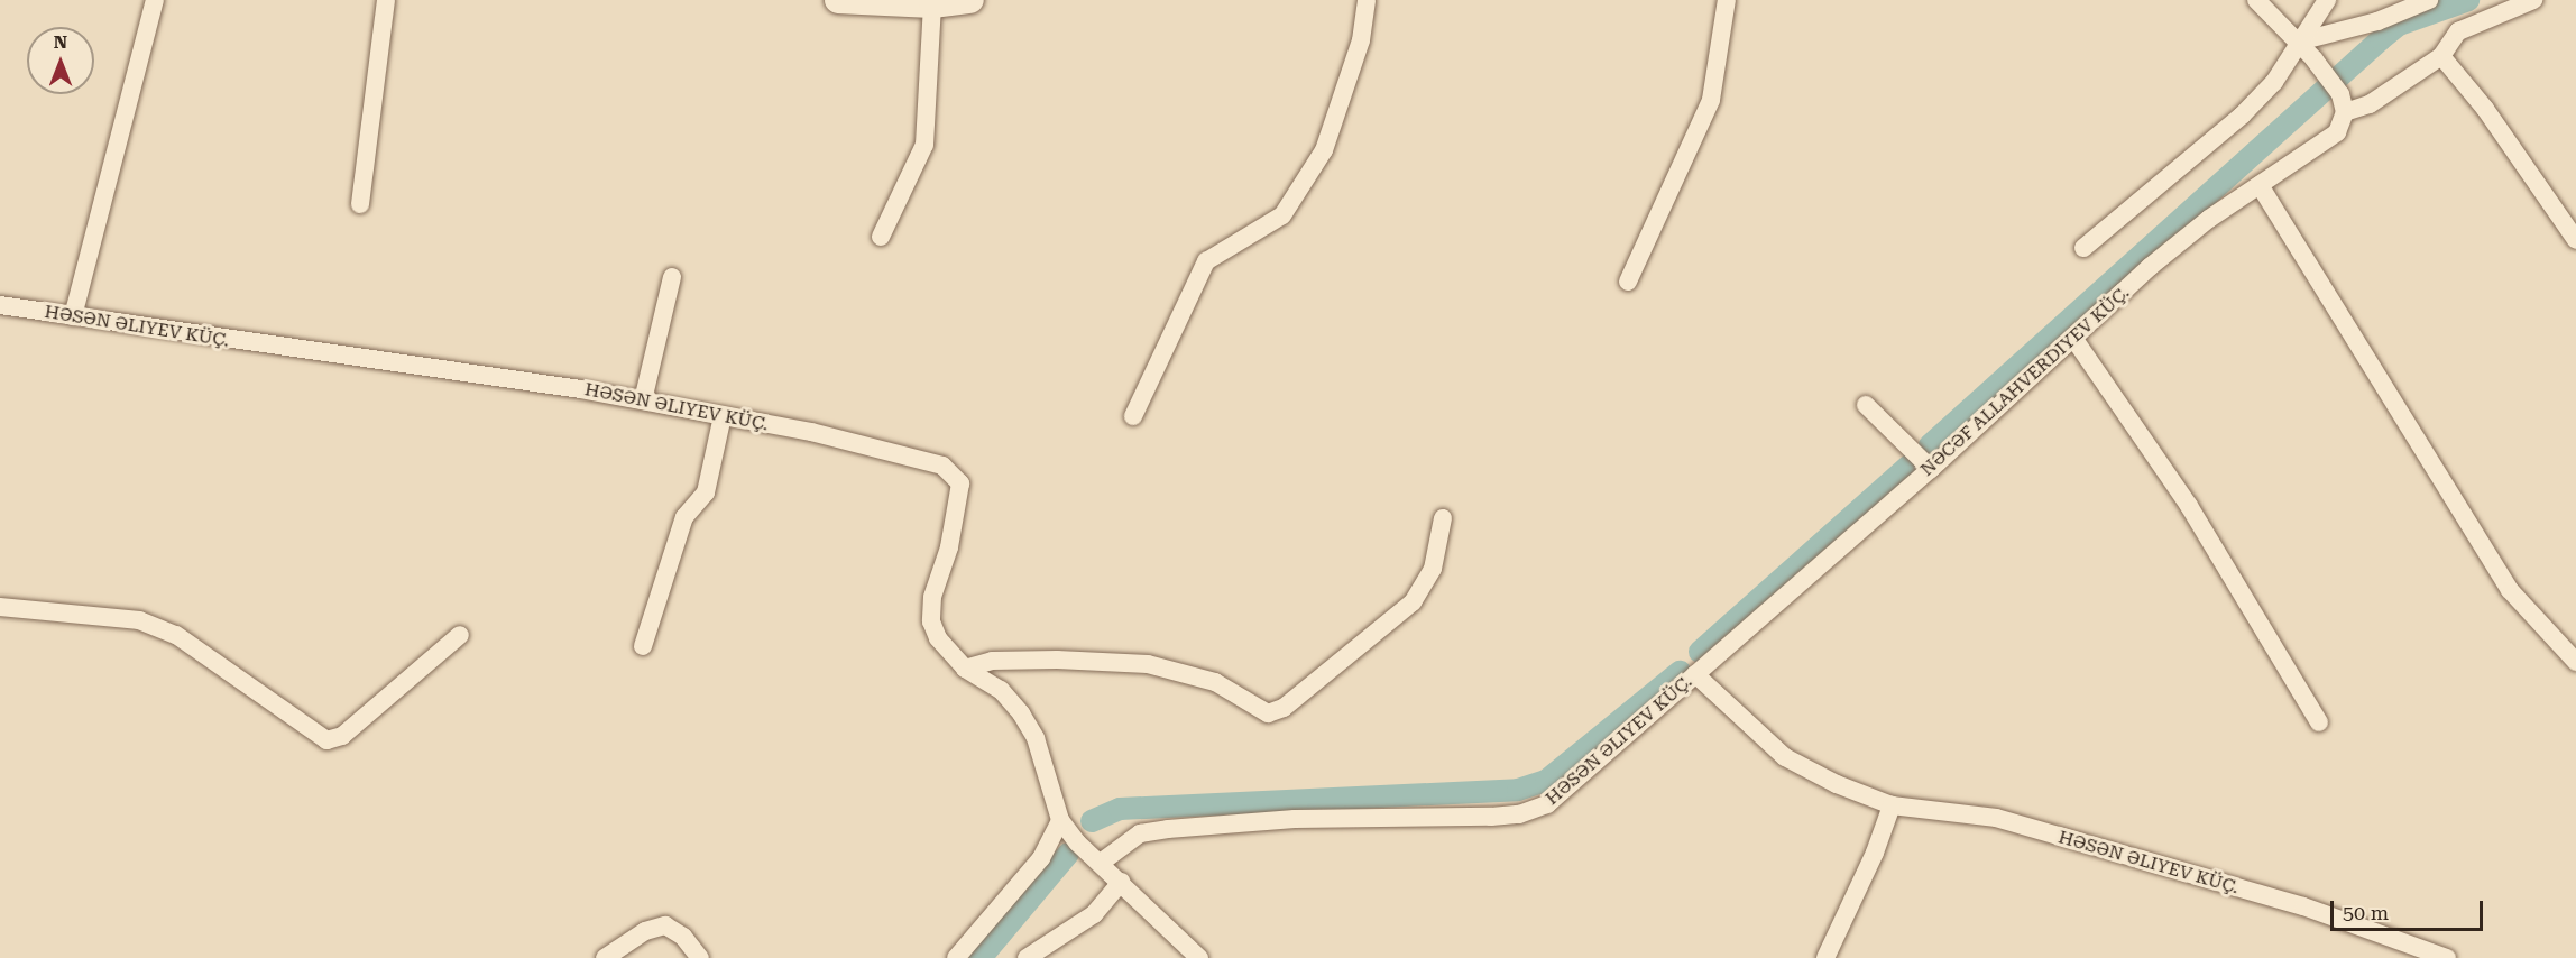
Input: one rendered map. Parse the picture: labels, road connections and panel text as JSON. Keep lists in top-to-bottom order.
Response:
{
  "streets": {
    "street": ["HƏSƏN ƏLIYEV KÜÇ.", "NƏCƏF ALLAHVERDIYEV KÜÇ."]
  },
  "crossings": [
    ["HƏSƏN ƏLIYEV KÜÇ.", "NƏCƏF ALLAHVERDIYEV KÜÇ."]
  ],
  "scale_bar": "50 m",
  "north": "top"
}
